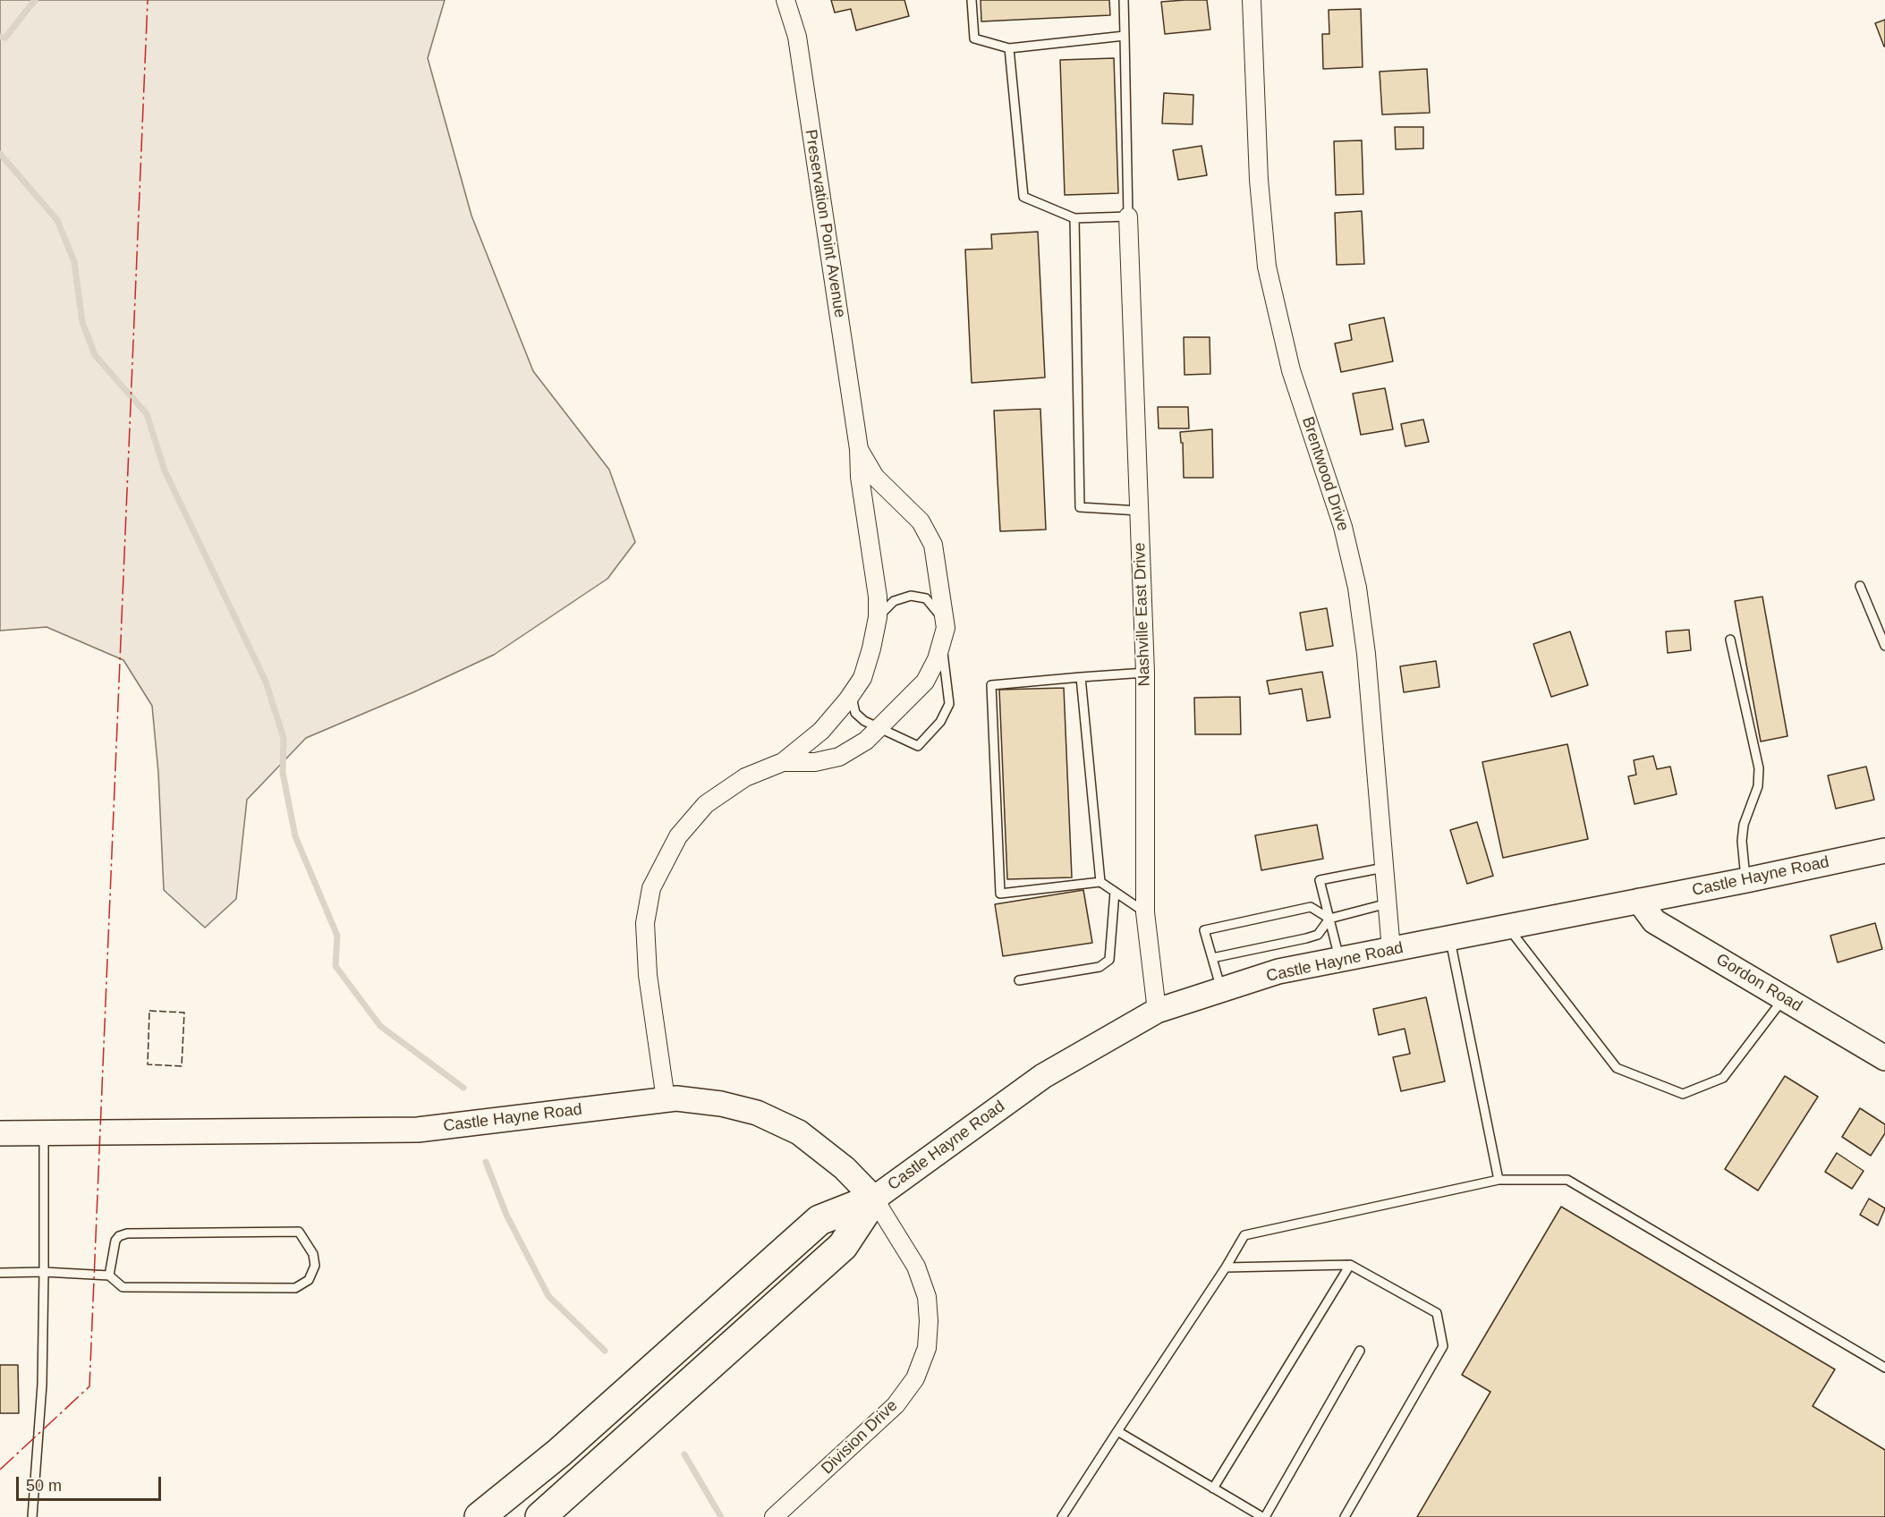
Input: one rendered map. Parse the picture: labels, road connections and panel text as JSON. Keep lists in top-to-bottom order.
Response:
{
  "streets": {
    "main road": ["Castle Hayne Road", "Gordon Road"],
    "street": [
      "Preservation Point Avenue",
      "Brentwood Drive",
      "Nashville East Drive",
      "Division Drive"
    ]
  },
  "crossings": [
    ["Preservation Point Avenue", "Castle Hayne Road"],
    ["Brentwood Drive", "Castle Hayne Road"],
    ["Nashville East Drive", "Castle Hayne Road"],
    ["Castle Hayne Road", "Gordon Road"],
    ["Castle Hayne Road", "Division Drive"]
  ],
  "scale_bar": "50 m"
}
